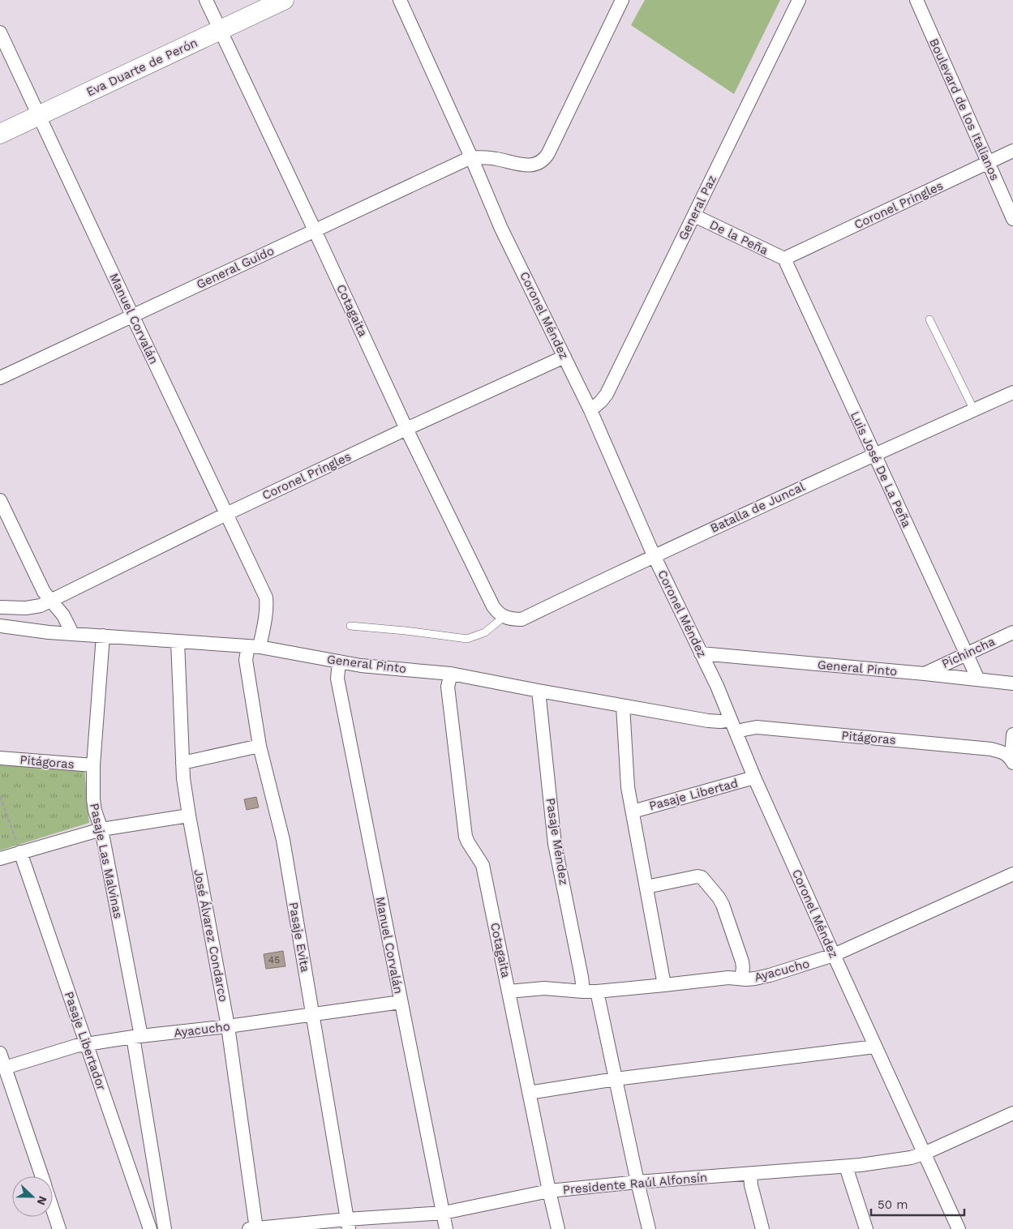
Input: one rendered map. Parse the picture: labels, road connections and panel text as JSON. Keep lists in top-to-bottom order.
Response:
{
  "streets": {
    "main road": ["Eva Duarte de Perón"],
    "street": [
      "Boulevard de los Italianos",
      "Coronel Pringles",
      "General Paz",
      "De la Peña",
      "General Guido",
      "Cotagaita",
      "Coronel Méndez",
      "Manuel Corvalán",
      "Luis José De La Peña",
      "Batalla de Juncal",
      "Pichincha",
      "General Pinto",
      "Pitágoras",
      "Pasaje Libertad",
      "Pasaje Méndez",
      "Pasaje Las Malvinas",
      "José Álvarez Condarco",
      "Pasaje Evita",
      "Ayacucho",
      "Pasaje Libertador",
      "Presidente Raúl Alfonsín"
    ]
  },
  "crossings": [
    ["Eva Duarte de Perón", "Cotagaita"],
    ["Eva Duarte de Perón", "Manuel Corvalán"],
    ["Boulevard de los Italianos", "Coronel Pringles"],
    ["Coronel Pringles", "De la Peña"],
    ["Coronel Pringles", "Cotagaita"],
    ["Coronel Pringles", "Coronel Méndez"],
    ["Coronel Pringles", "Manuel Corvalán"],
    ["Coronel Pringles", "Luis José De La Peña"],
    ["General Paz", "De la Peña"],
    ["General Paz", "Coronel Méndez"],
    ["De la Peña", "Luis José De La Peña"],
    ["General Guido", "Cotagaita"],
    ["General Guido", "Coronel Méndez"],
    ["General Guido", "Manuel Corvalán"],
    ["Cotagaita", "Batalla de Juncal"],
    ["Cotagaita", "General Pinto"],
    ["Cotagaita", "Ayacucho"],
    ["Cotagaita", "Presidente Raúl Alfonsín"],
    ["Coronel Méndez", "Batalla de Juncal"],
    ["Coronel Méndez", "General Pinto"],
    ["Coronel Méndez", "Pitágoras"],
    ["Coronel Méndez", "Pasaje Libertad"],
    ["Coronel Méndez", "Ayacucho"],
    ["Coronel Méndez", "Presidente Raúl Alfonsín"],
    ["Manuel Corvalán", "General Pinto"],
    ["Manuel Corvalán", "Pasaje Evita"],
    ["Manuel Corvalán", "Ayacucho"],
    ["Manuel Corvalán", "Presidente Raúl Alfonsín"],
    ["Luis José De La Peña", "Batalla de Juncal"],
    ["Luis José De La Peña", "Pichincha"],
    ["Luis José De La Peña", "General Pinto"],
    ["Pichincha", "General Pinto"],
    ["General Pinto", "Pasaje Méndez"],
    ["General Pinto", "Pasaje Las Malvinas"],
    ["General Pinto", "José Álvarez Condarco"],
    ["General Pinto", "Pasaje Evita"],
    ["Pitágoras", "Pasaje Las Malvinas"],
    ["Pasaje Méndez", "Ayacucho"],
    ["Pasaje Las Malvinas", "Ayacucho"],
    ["José Álvarez Condarco", "Ayacucho"],
    ["José Álvarez Condarco", "Presidente Raúl Alfonsín"],
    ["Pasaje Evita", "Ayacucho"],
    ["Pasaje Evita", "Presidente Raúl Alfonsín"],
    ["Ayacucho", "Pasaje Libertador"]
  ],
  "house_numbers": ["45"],
  "scale_bar": "50 m",
  "north": "right"
}
